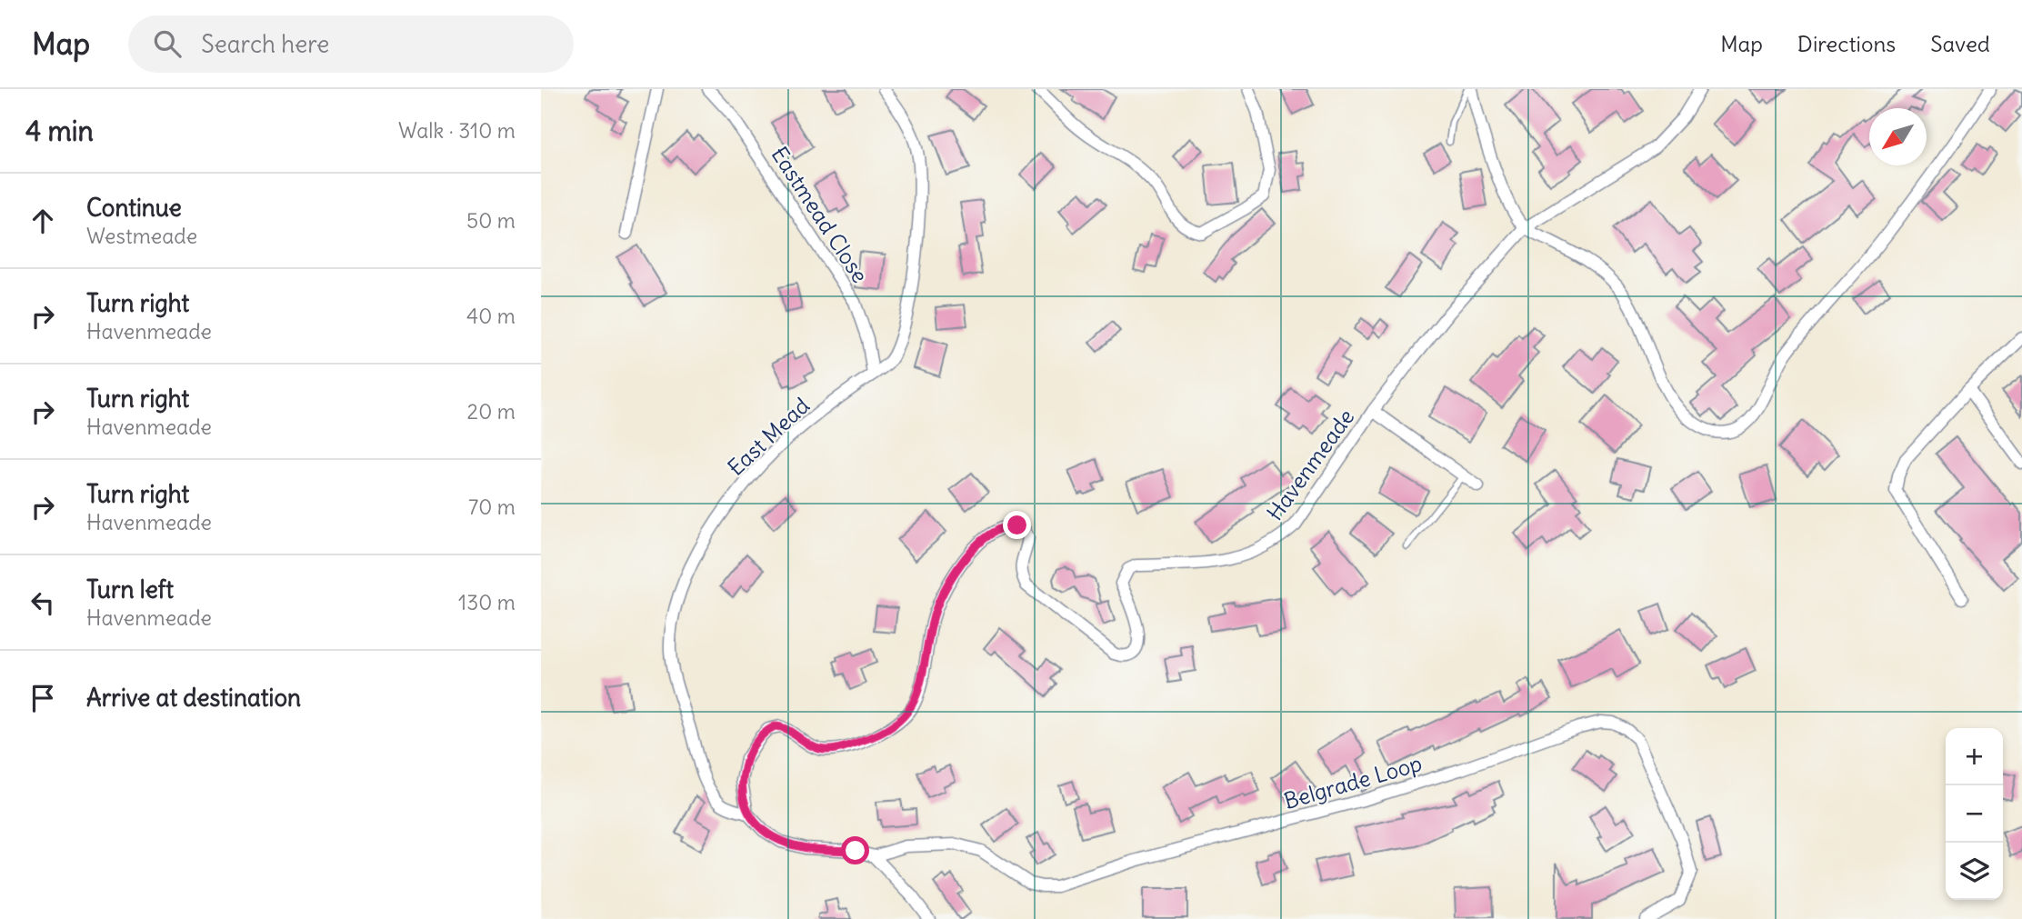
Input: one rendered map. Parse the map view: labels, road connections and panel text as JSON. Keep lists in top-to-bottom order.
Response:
{
  "streets": {
    "street": [
      "Eastmead Close",
      "East Mead",
      "Havenmeade",
      "Belgrade Loop"
    ]
  },
  "crossings": [
    ["Eastmead Close", "East Mead"],
    ["East Mead", "Havenmeade"],
    ["East Mead", "Belgrade Loop"]
  ],
  "north": "bottom left",
  "page": {
    "header": "Map",
    "search": "Search here",
    "nav": ["Map", "Directions", "Saved"],
    "heading": ["4 min", "Walk · 310 m"],
    "list": [
      ["Continue", "Westmeade", "50 m"],
      ["Turn right", "Havenmeade", "40 m"],
      ["Turn right", "Havenmeade", "20 m"],
      ["Turn right", "Havenmeade", "70 m"],
      ["Turn left", "Havenmeade", "130 m"],
      "Arrive at destination"
    ],
    "map_buttons": ["+", "−"]
  }
}
